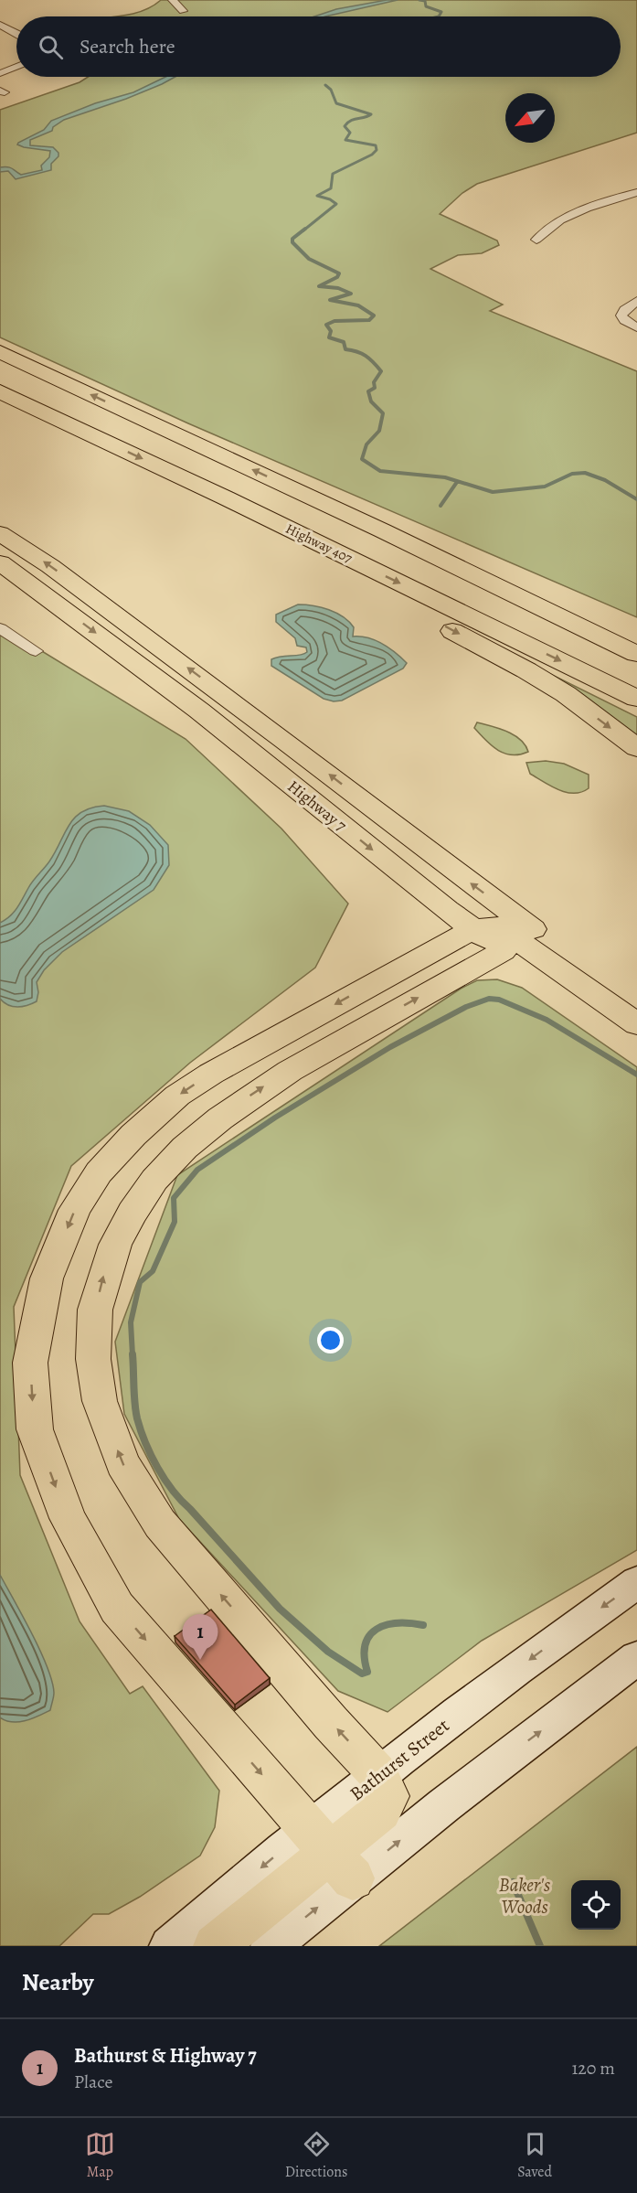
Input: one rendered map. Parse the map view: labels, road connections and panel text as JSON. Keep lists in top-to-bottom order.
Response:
{
  "streets": {
    "highway": ["Highway 407"],
    "main road": ["Highway 7", "Bathurst Street"]
  },
  "parks": ["Baker's Woods"],
  "north": "bottom left",
  "page": {
    "search": "Search here",
    "pins": "1",
    "heading": "Nearby",
    "list": [
      {
        "mark": "1",
        "name": "Bathurst & Highway 7",
        "note": "Place",
        "value": "120 m"
      }
    ],
    "nav": ["Map", "Directions", "Saved"]
  }
}
